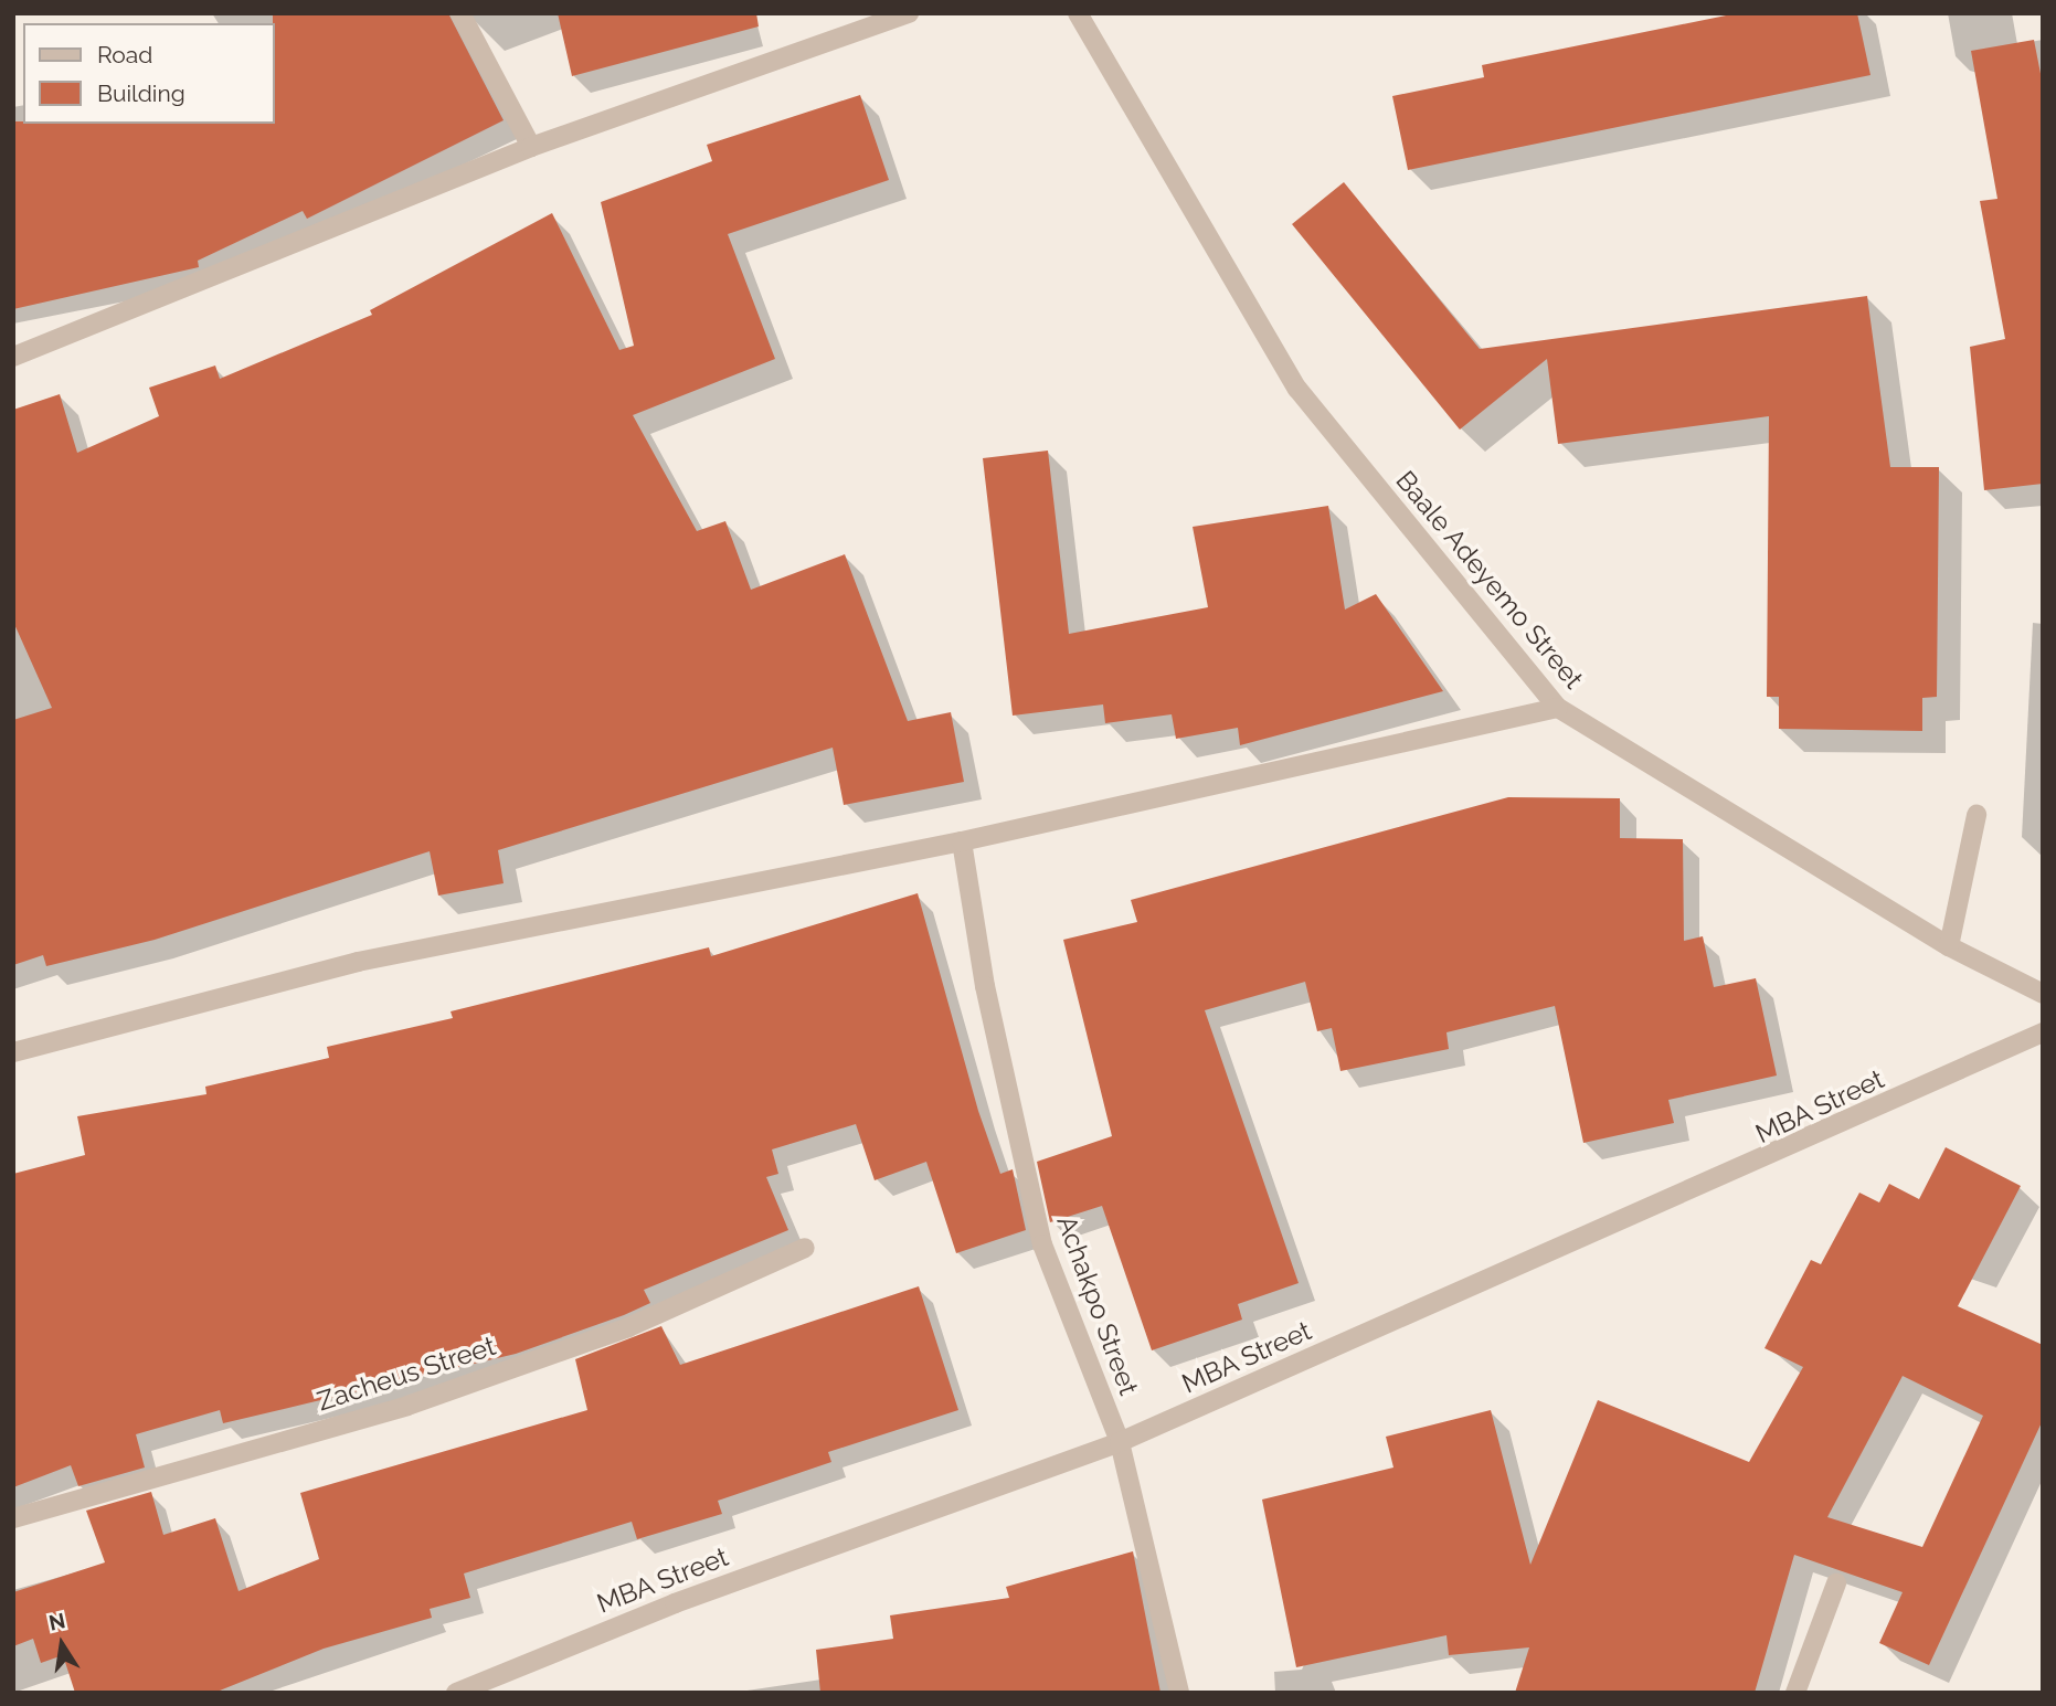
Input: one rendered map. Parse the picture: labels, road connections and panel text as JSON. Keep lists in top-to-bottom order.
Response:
{
  "streets": {
    "street": [
      "Baale Adeyemo Street",
      "MBA Street",
      "Achakpo Street",
      "Zacheus Street"
    ]
  },
  "crossings": [
    ["MBA Street", "Achakpo Street"]
  ],
  "legend": ["Road", "Building"],
  "north": "top"
}
